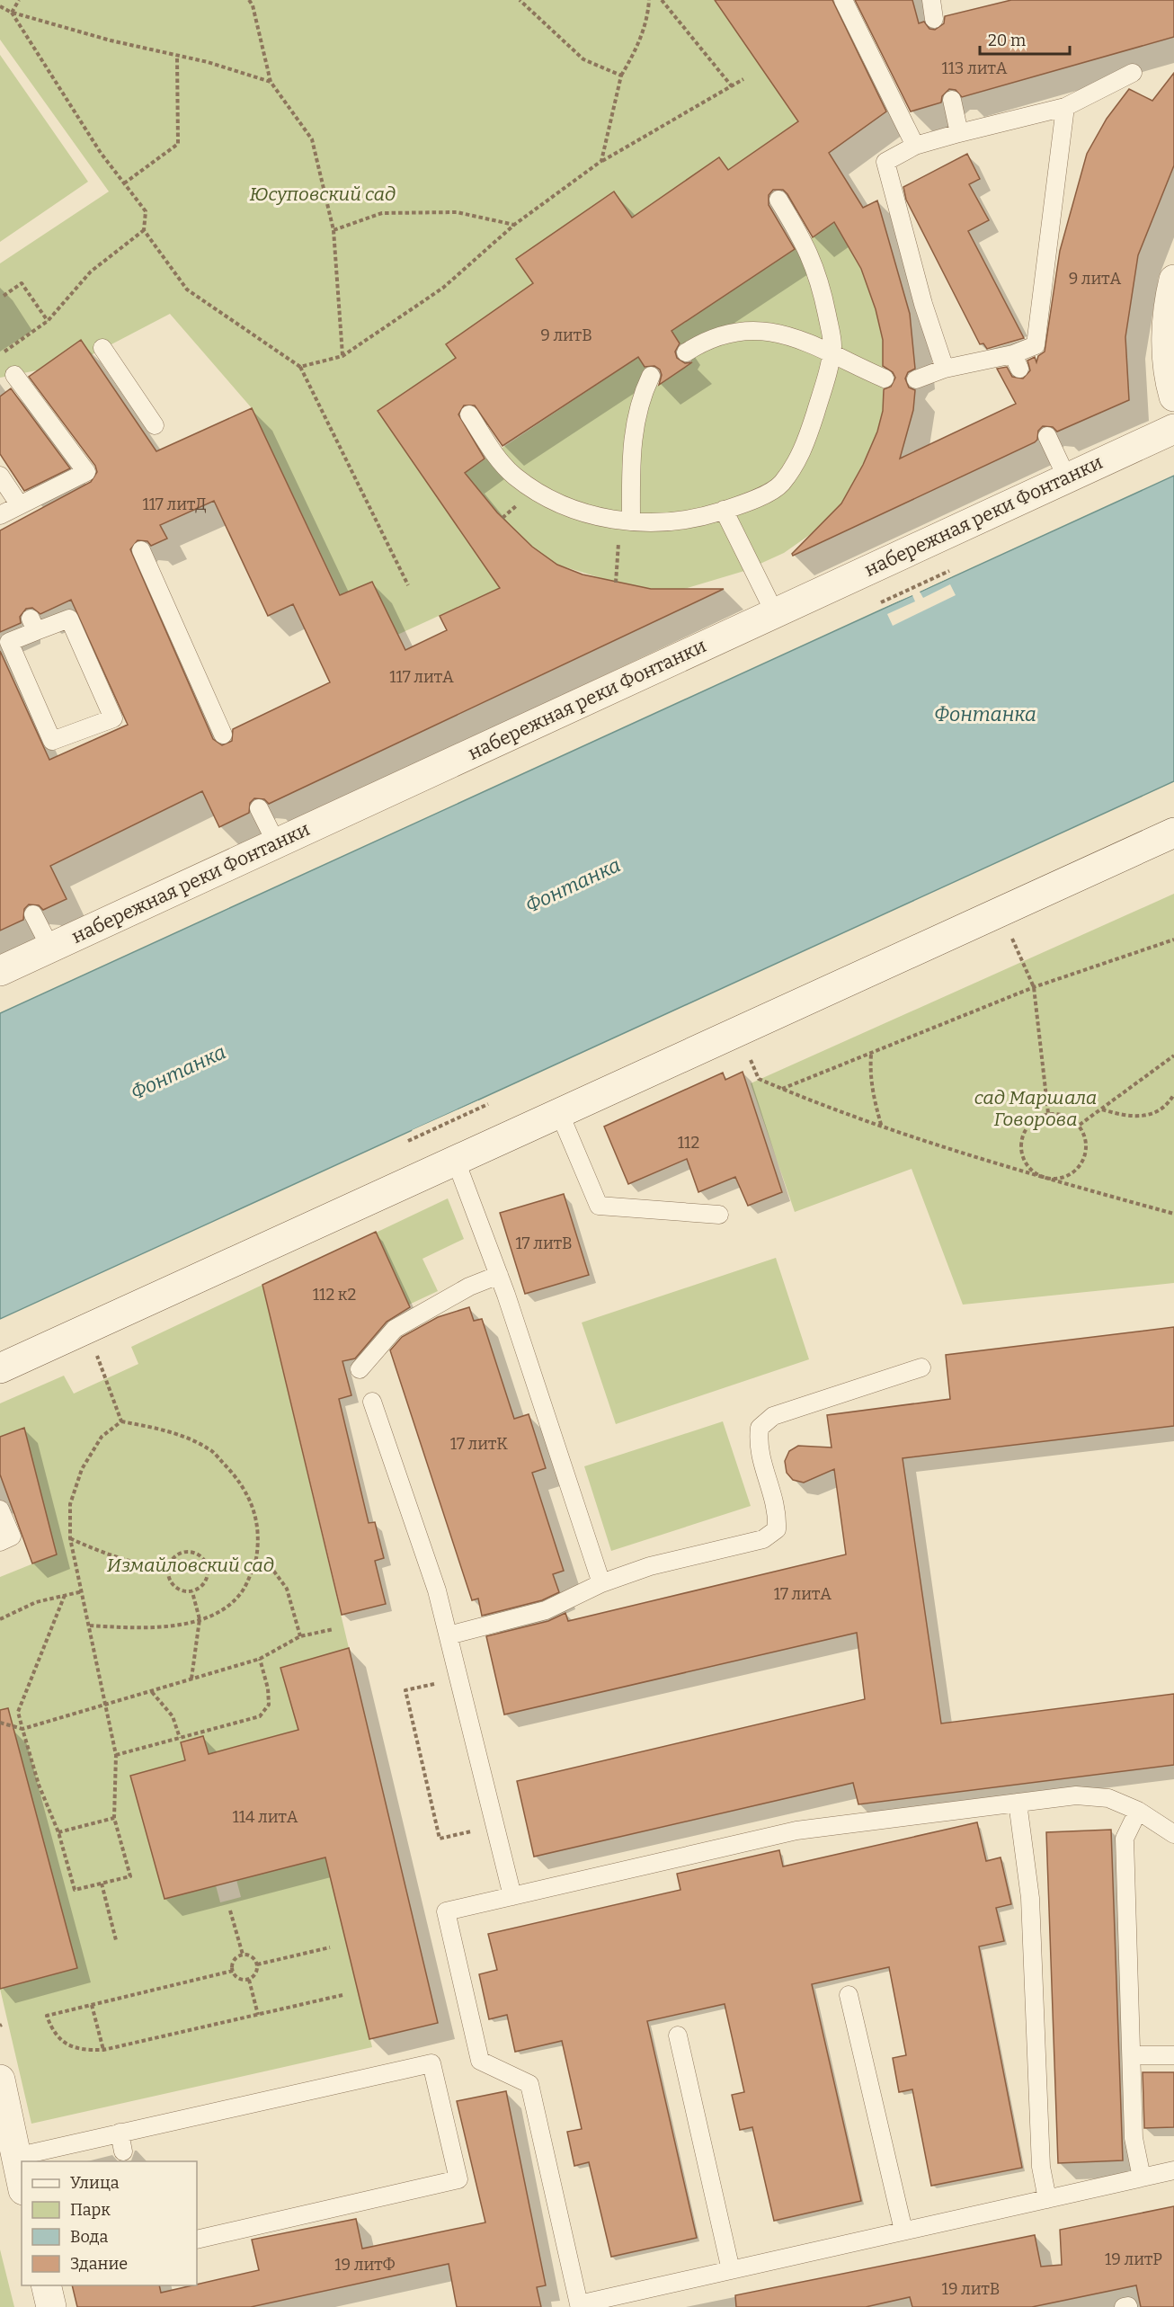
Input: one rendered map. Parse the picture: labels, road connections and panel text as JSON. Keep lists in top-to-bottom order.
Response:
{
  "streets": {
    "street": ["набережная реки Фонтанки"]
  },
  "water": ["Фонтанка"],
  "parks": ["Юсуповский сад", "сад Маршала Говорова", "Измайловский сад"],
  "house_numbers": [
    "113 литА",
    "9 литА",
    "9 литВ",
    "117 литД",
    "117 литА",
    "112",
    "17 литВ",
    "112 к2",
    "17 литК",
    "17 литА",
    "114 литА",
    "19 литР",
    "19 литФ",
    "19 литВ"
  ],
  "legend": [
    "Улица",
    "Парк",
    "Вода",
    "Здание"
  ],
  "scale_bar": "20 m"
}
